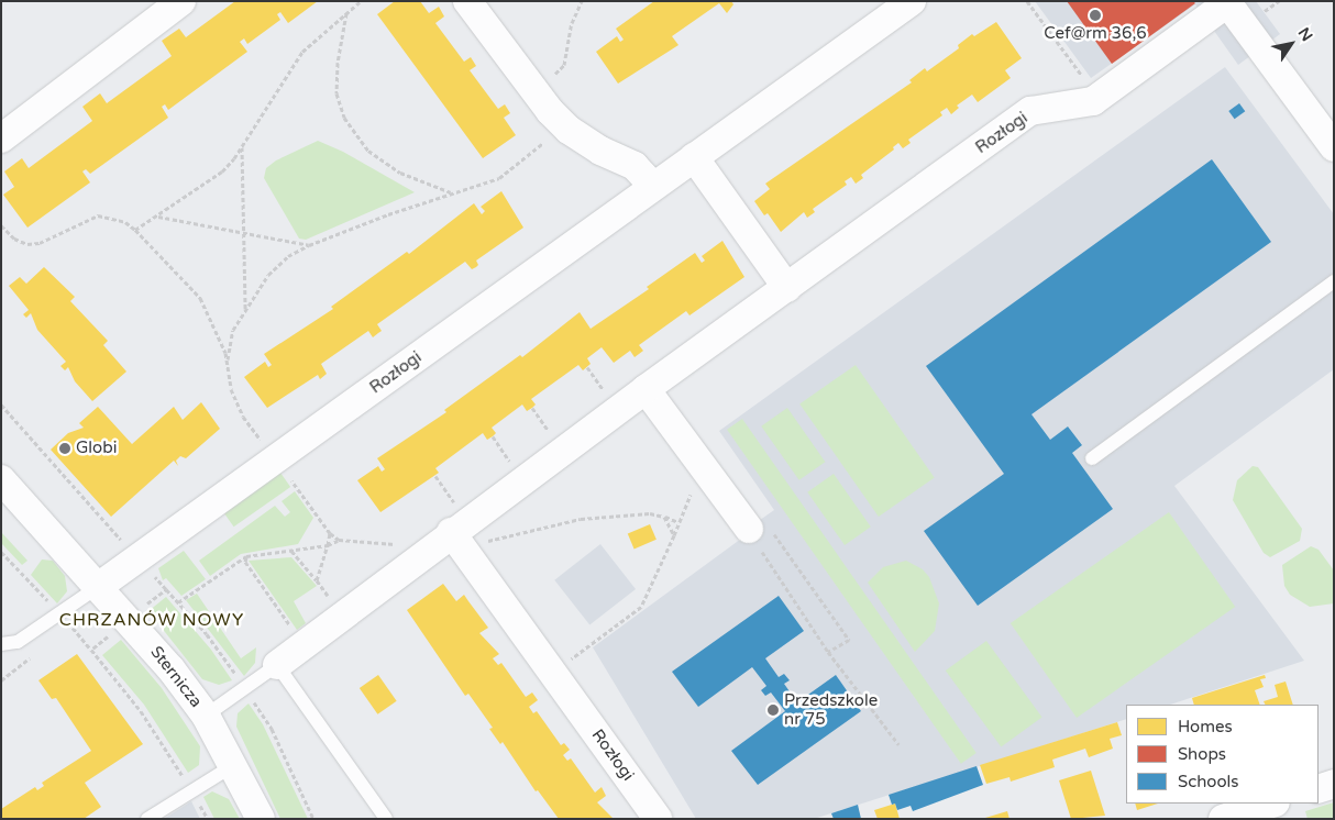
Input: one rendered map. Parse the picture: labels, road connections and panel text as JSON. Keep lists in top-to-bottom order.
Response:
{
  "streets": {
    "street": ["Rozłogi", "Sternicza"]
  },
  "crossings": [
    ["Rozłogi", "Sternicza"]
  ],
  "districts": ["CHRZANÓW NOWY"],
  "places": ["Cef@rm 36,6", "Globi", "Przedszkole nr 75"],
  "legend": ["Homes", "Shops", "Schools"],
  "north": "top right"
}
